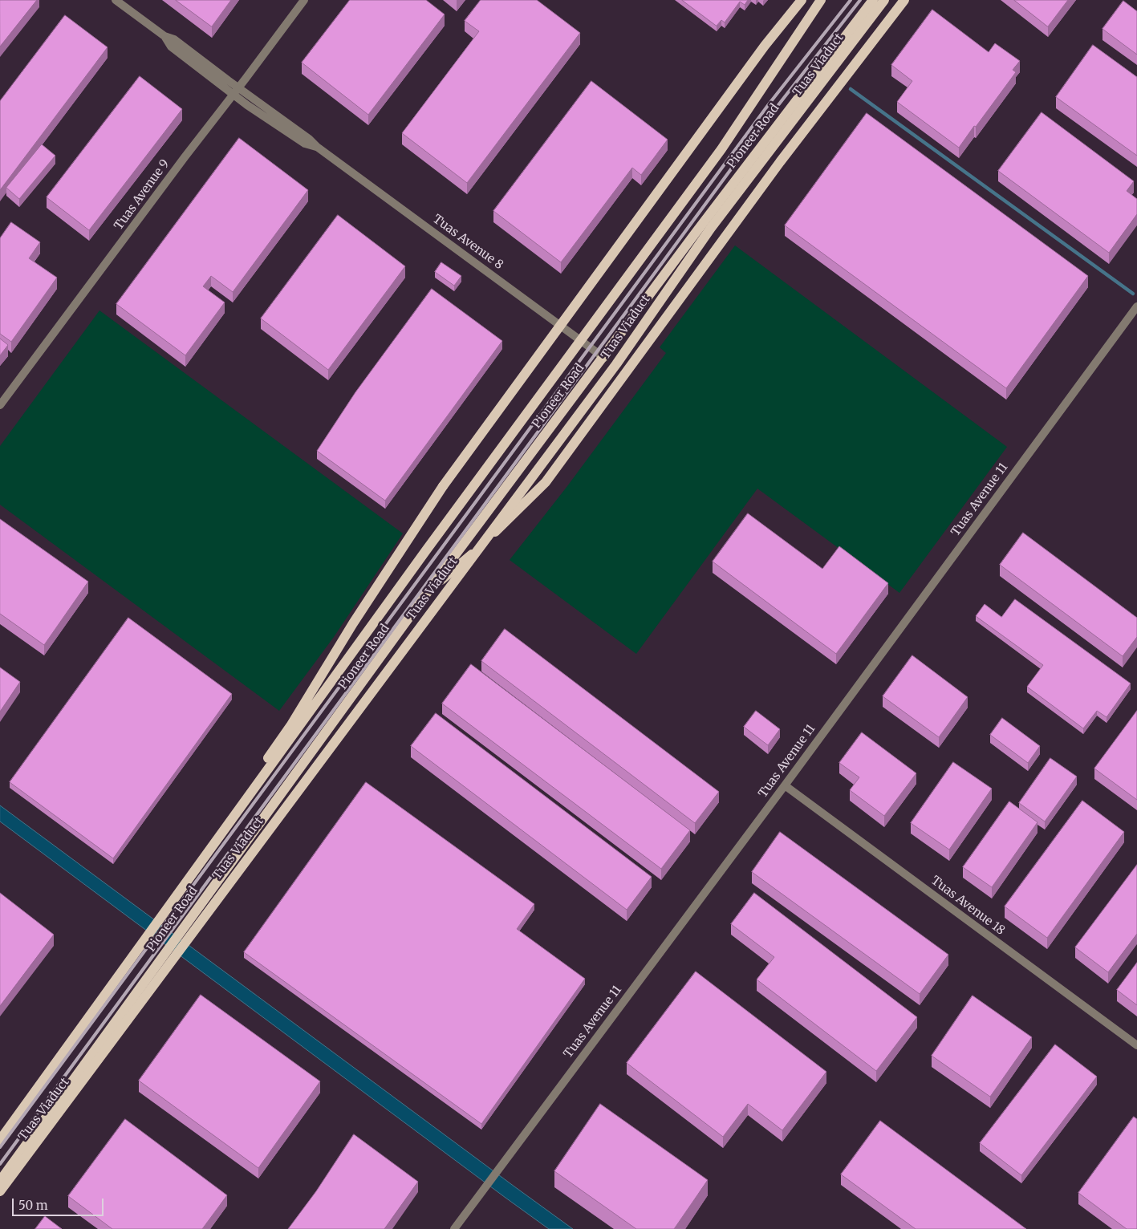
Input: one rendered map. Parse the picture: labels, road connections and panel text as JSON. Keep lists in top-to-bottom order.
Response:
{
  "streets": {
    "main road": ["Tuas Viaduct", "Pioneer Road"],
    "street": [
      "Tuas Avenue 9",
      "Tuas Avenue 8",
      "Tuas Avenue 11",
      "Tuas Avenue 18"
    ]
  },
  "crossings": [
    ["Pioneer Road", "Tuas Avenue 8"],
    ["Tuas Avenue 9", "Tuas Avenue 8"],
    ["Tuas Avenue 11", "Tuas Avenue 18"]
  ],
  "scale_bar": "50 m"
}
